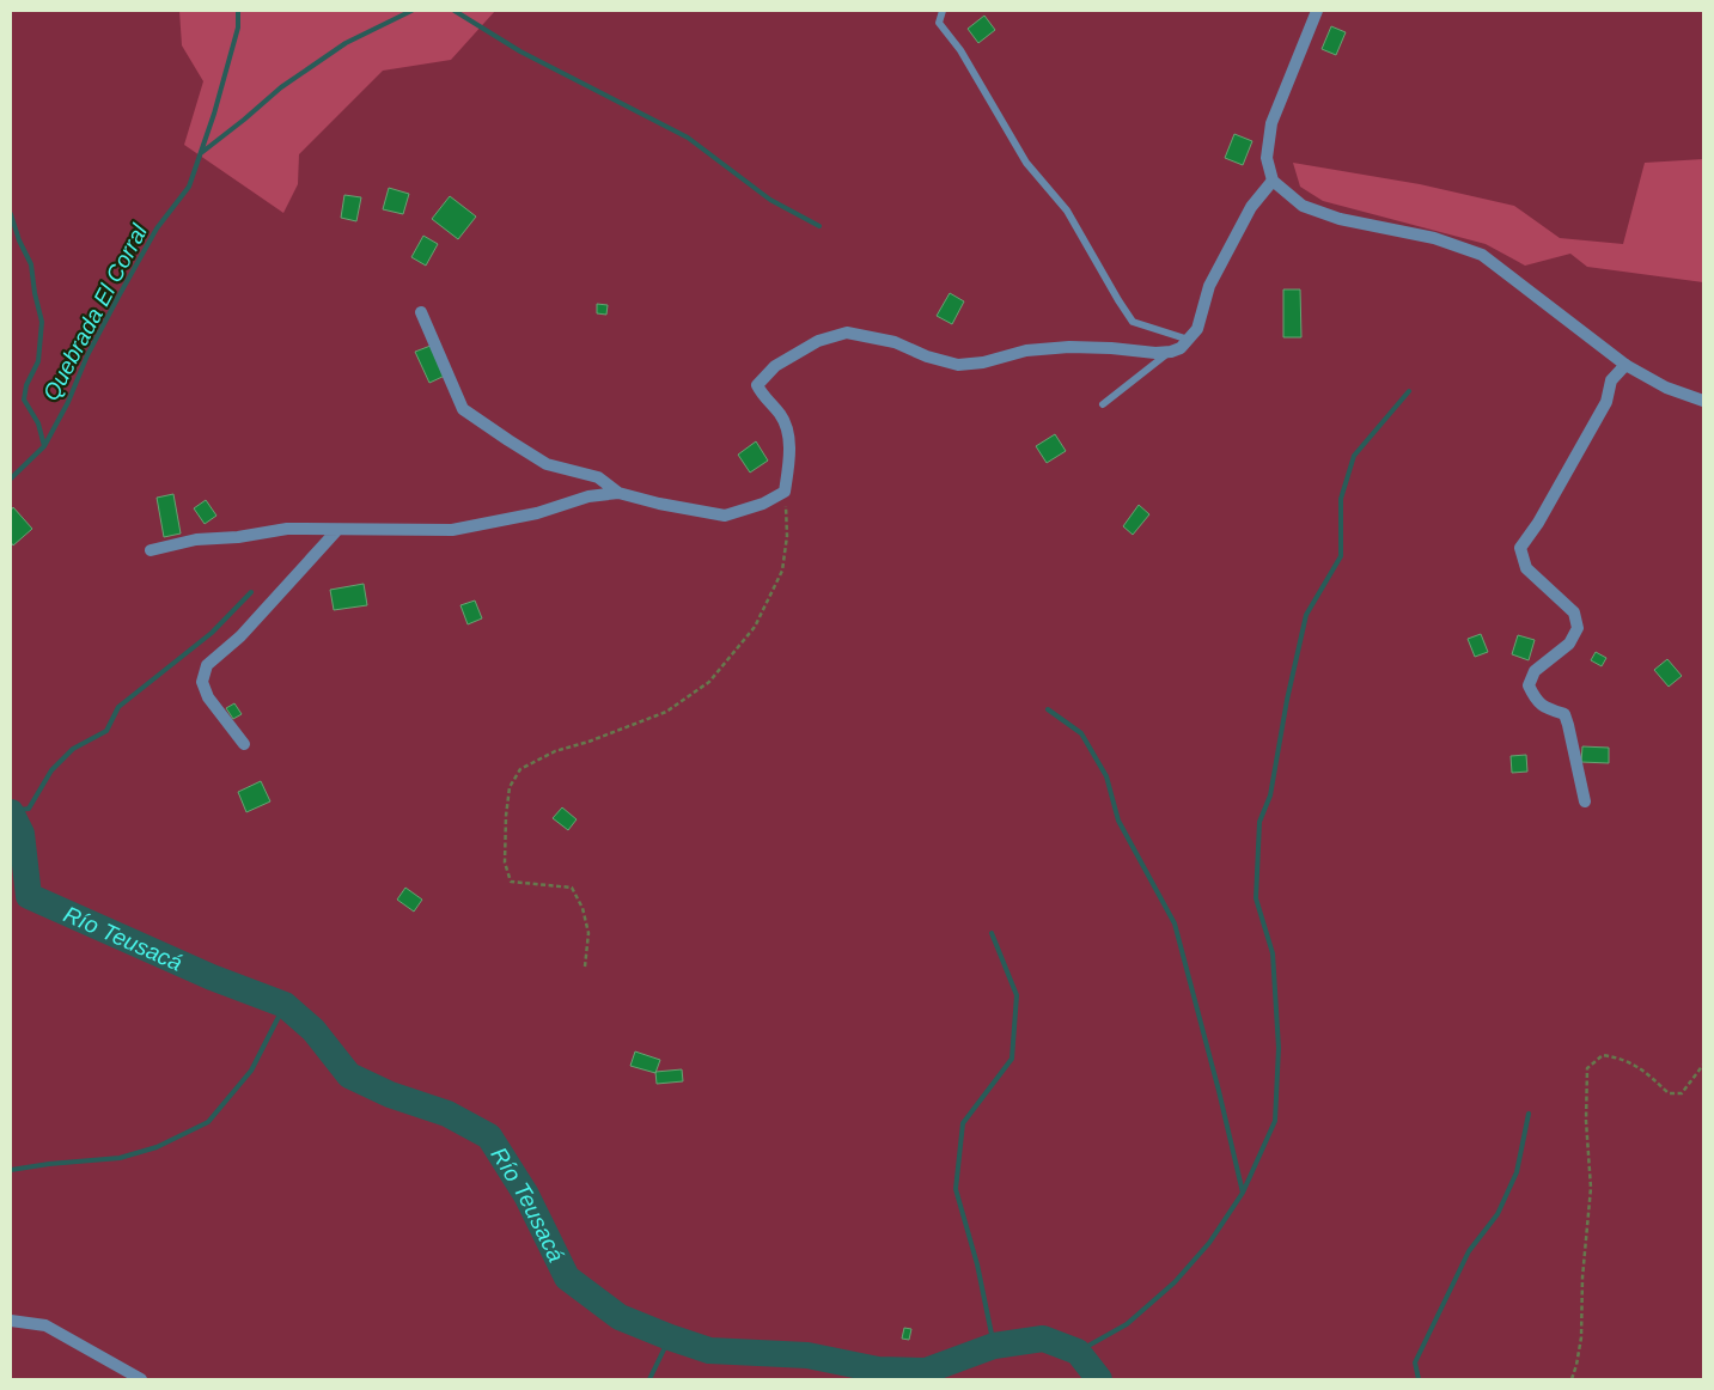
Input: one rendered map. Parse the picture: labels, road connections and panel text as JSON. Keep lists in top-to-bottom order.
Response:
{
  "water": ["Quebrada El Corral", "Río Teusacá"]
}
